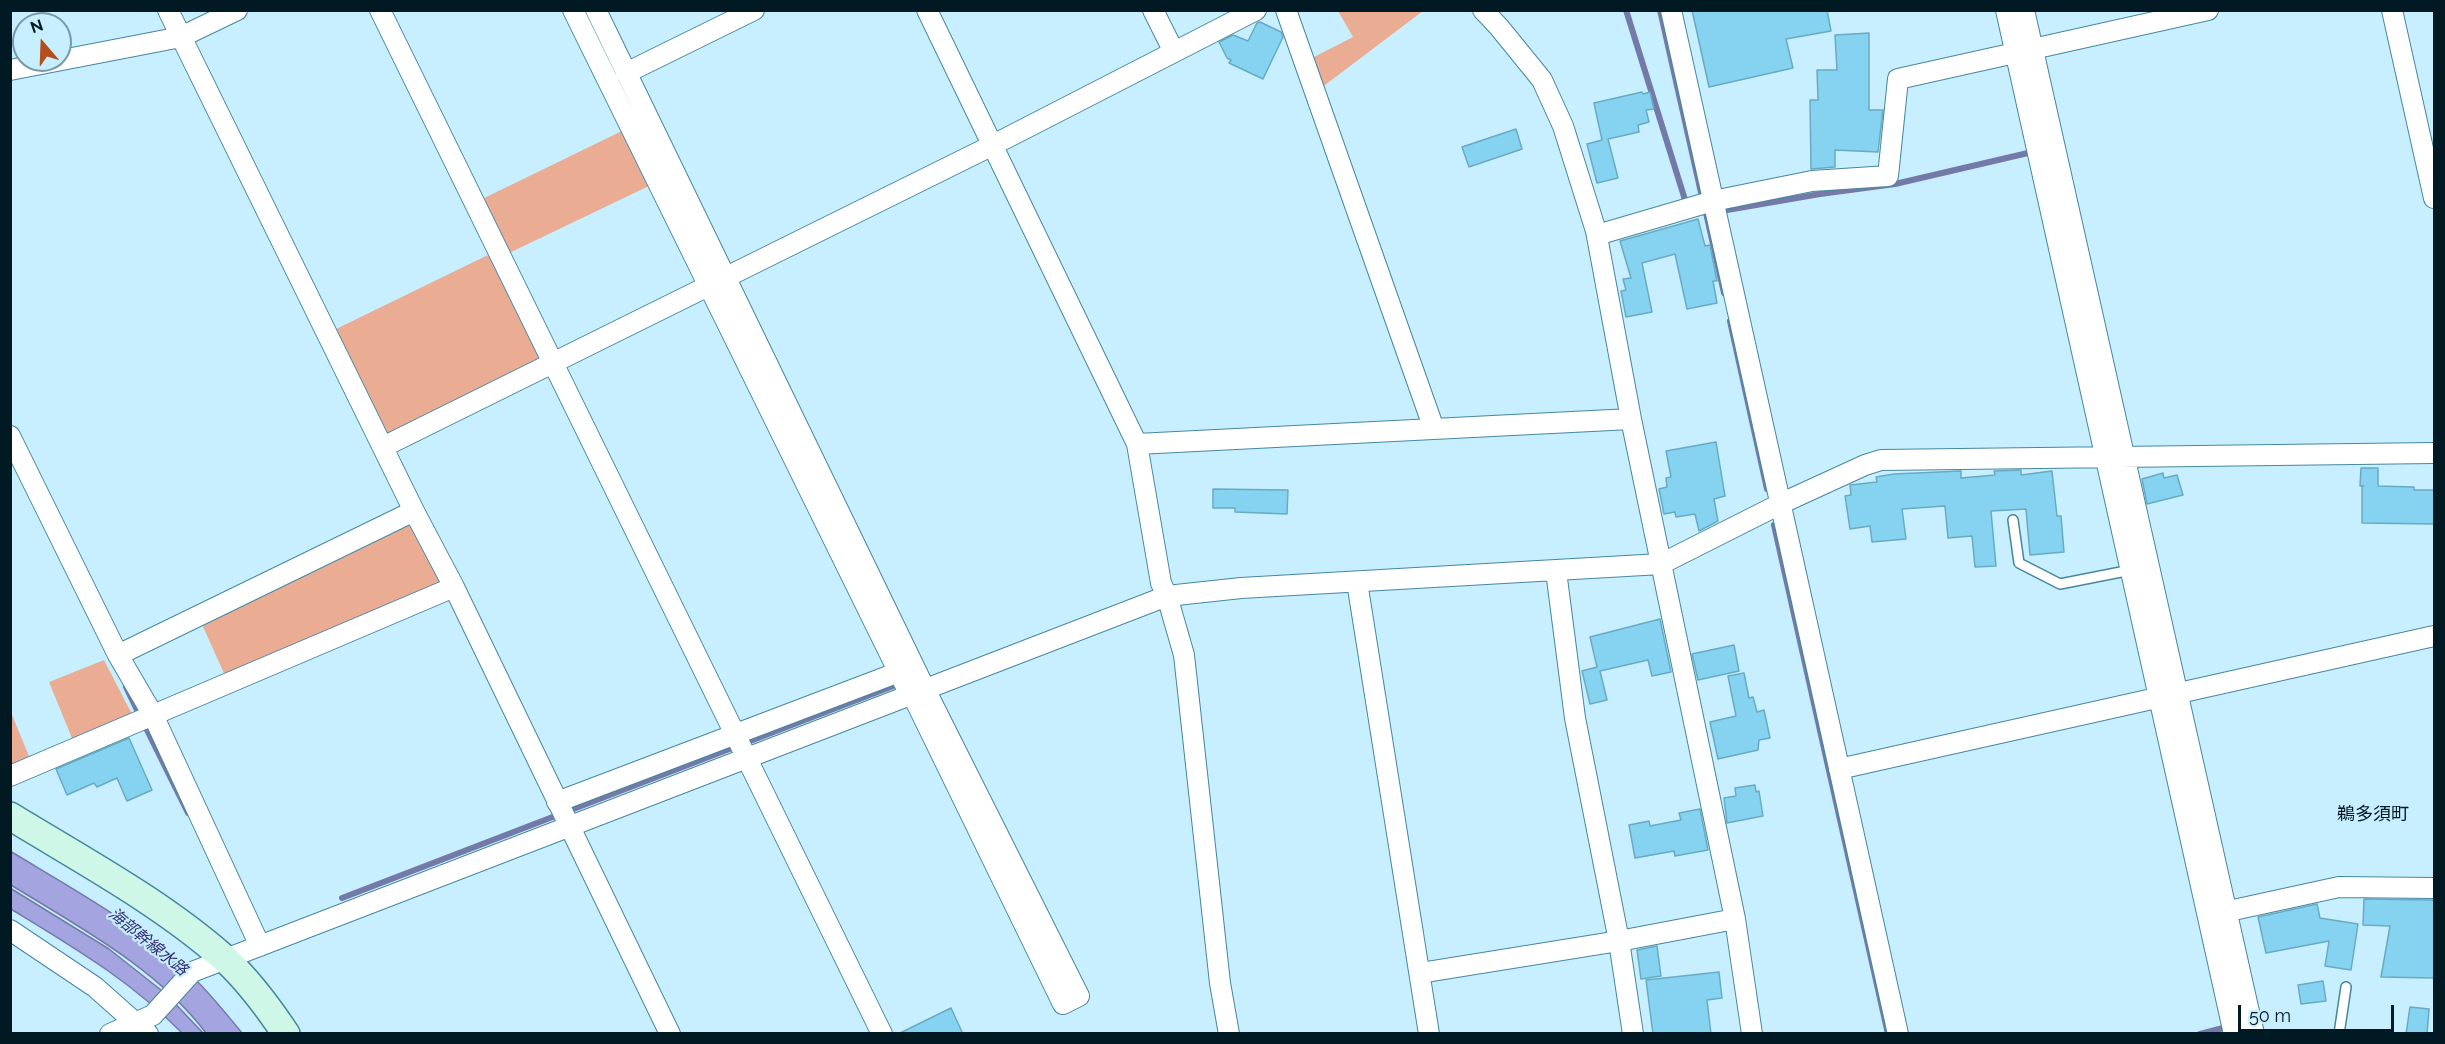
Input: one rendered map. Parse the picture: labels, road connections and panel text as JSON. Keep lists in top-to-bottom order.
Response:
{
  "districts": ["鵜多須町"],
  "water": ["海部幹線水路"],
  "scale_bar": "50 m",
  "north": "top"
}
